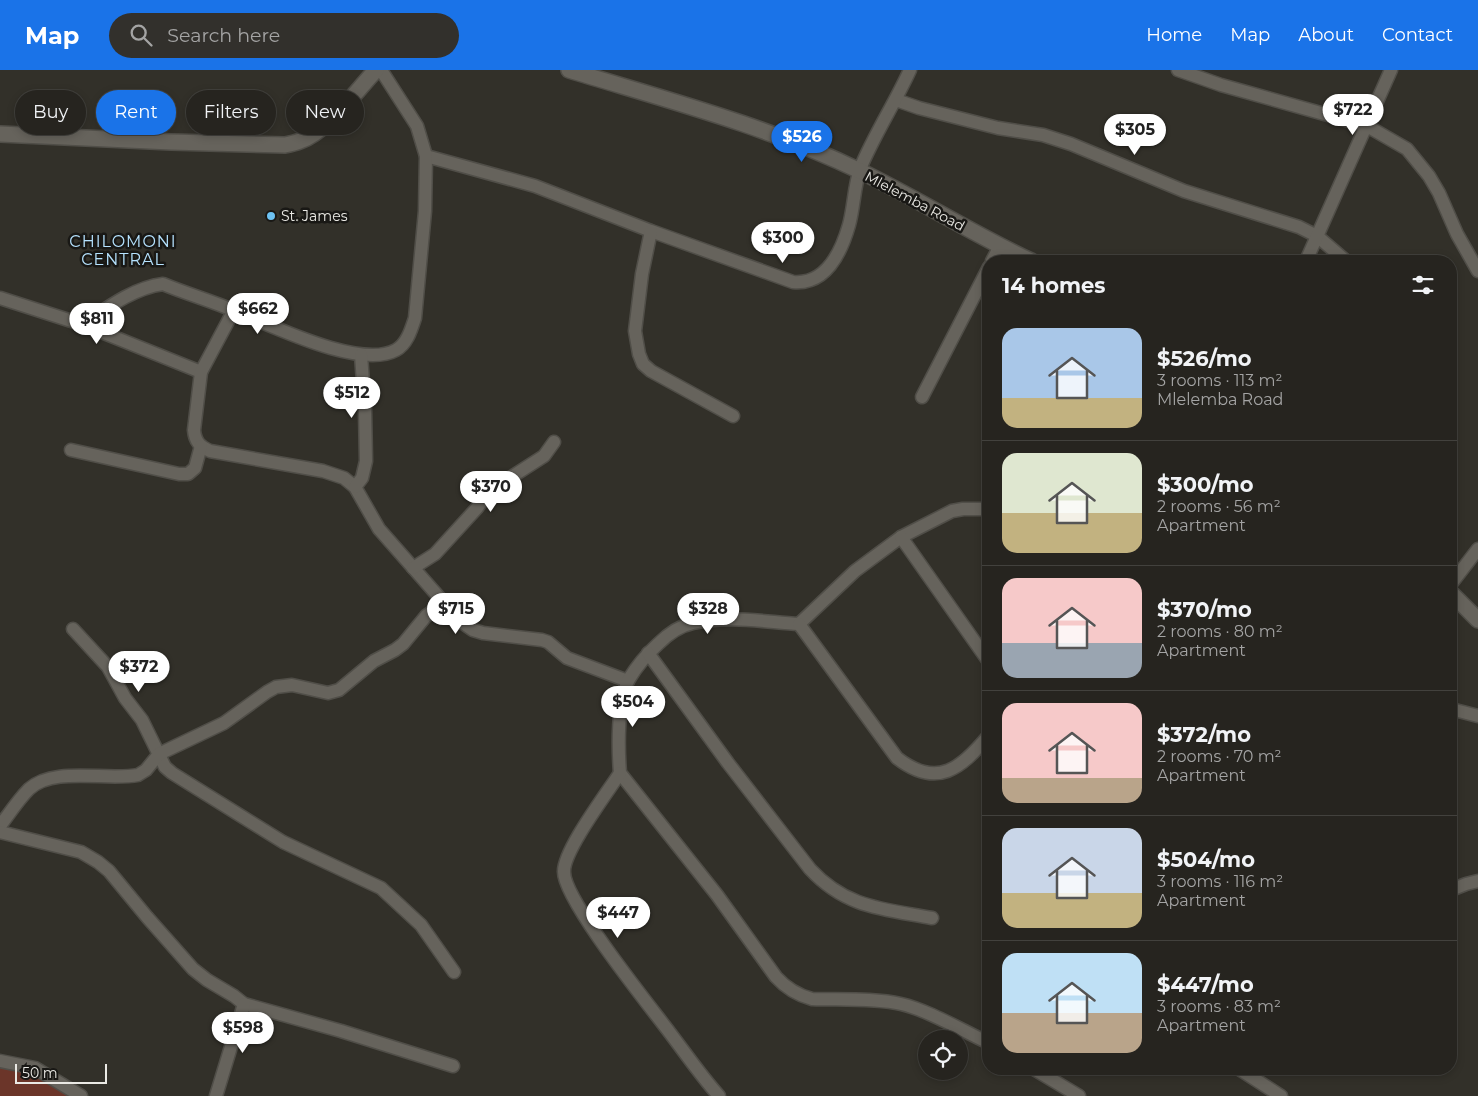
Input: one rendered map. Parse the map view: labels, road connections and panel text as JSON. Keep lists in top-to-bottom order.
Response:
{
  "streets": {
    "street": ["Mlelemba Road"]
  },
  "districts": ["CHILOMONI CENTRAL"],
  "places": ["St. James"],
  "scale_bar": "50 m",
  "page": {
    "header": "Map",
    "search": "Search here",
    "nav": [
      "Home",
      "Map",
      "About",
      "Contact"
    ],
    "chip": [
      "Buy",
      "Rent",
      "Filters",
      "New"
    ],
    "price": [
      "$722",
      "$305",
      "$526",
      "$300",
      "$662",
      "$811",
      "$512",
      "$370",
      "$715",
      "$328",
      "$372",
      "$504",
      "$447",
      "$598"
    ],
    "heading": "14 homes",
    "list": [
      {
        "name": "$526/mo",
        "note": "3 rooms · 113 m² · Mlelemba Road"
      },
      {
        "name": "$300/mo",
        "note": "2 rooms · 56 m² · Apartment"
      },
      {
        "name": "$370/mo",
        "note": "2 rooms · 80 m² · Apartment"
      },
      {
        "name": "$372/mo",
        "note": "2 rooms · 70 m² · Apartment"
      },
      {
        "name": "$504/mo",
        "note": "3 rooms · 116 m² · Apartment"
      },
      {
        "name": "$447/mo",
        "note": "3 rooms · 83 m² · Apartment"
      }
    ],
    "scale": "50 m"
  }
}
